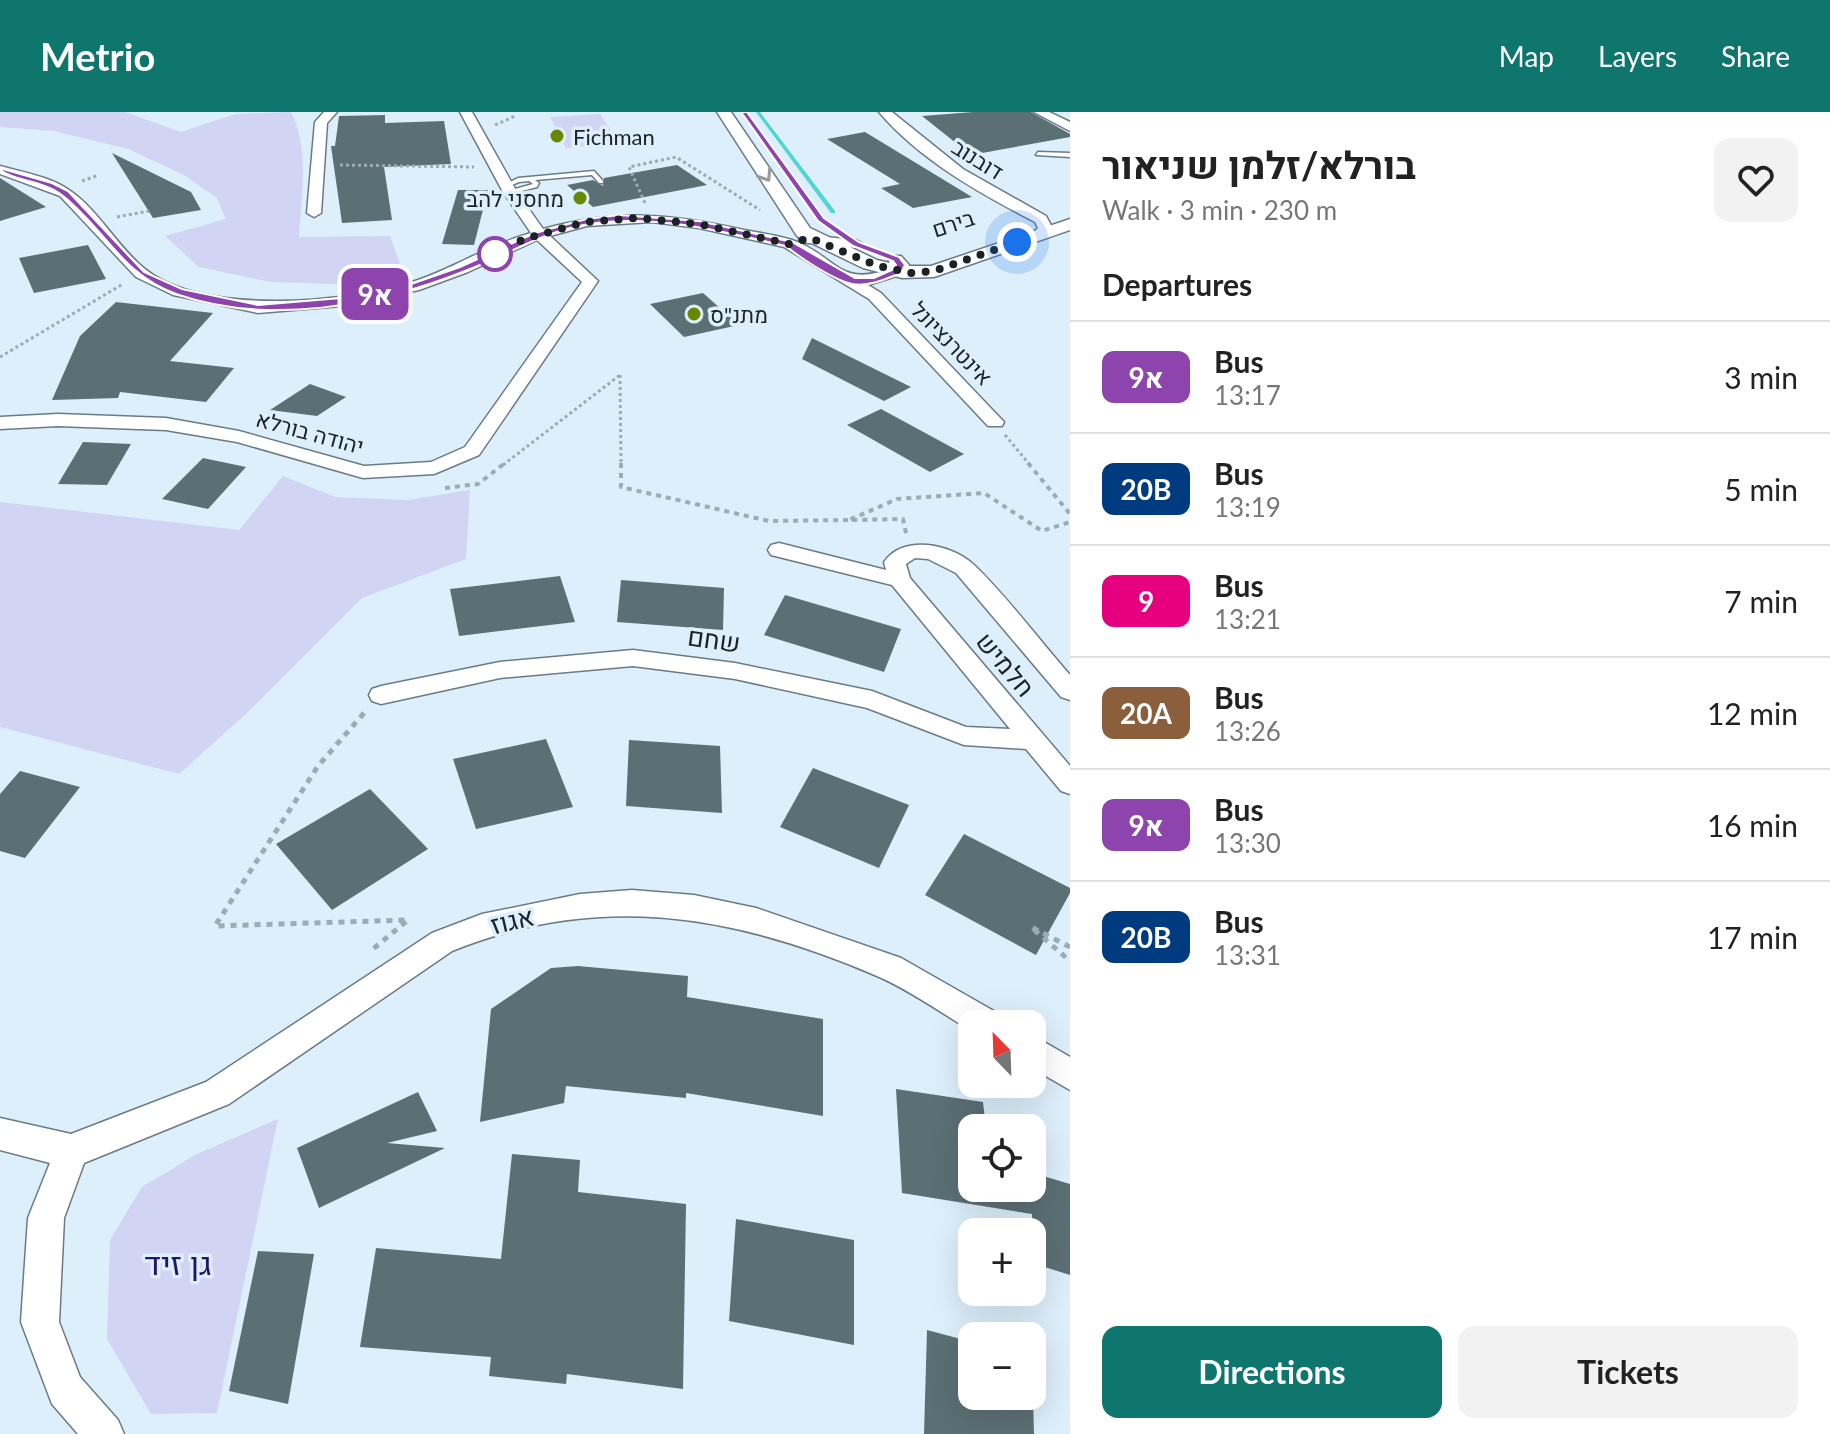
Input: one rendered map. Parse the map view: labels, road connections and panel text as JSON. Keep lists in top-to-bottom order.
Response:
{
  "streets": {
    "street": [
      "דובנוב",
      "בירם",
      "אינטרנציונל",
      "יהודה בורלא",
      "שחם",
      "חלמיש",
      "אגוז"
    ]
  },
  "crossings": [
    ["דובנוב", "בירם"],
    ["בירם", "אינטרנציונל"],
    ["שחם", "חלמיש"]
  ],
  "parks": ["גן זיד"],
  "places": ["Fichman", "מחסני להב", "מתנ\"ס"],
  "lines": ["bus line 9א"],
  "north": "top left",
  "page": {
    "header": "Metrio",
    "nav": ["Map", "Layers", "Share"],
    "on_map": "9א",
    "heading": [
      ["בורלא/זלמן שניאור", "Walk · 3 min · 230 m"],
      "Departures"
    ],
    "list": [
      {
        "mark": "9א",
        "name": "Bus",
        "note": "13:17",
        "value": "3 min"
      },
      {
        "mark": "20B",
        "name": "Bus",
        "note": "13:19",
        "value": "5 min"
      },
      {
        "mark": "9",
        "name": "Bus",
        "note": "13:21",
        "value": "7 min"
      },
      {
        "mark": "20A",
        "name": "Bus",
        "note": "13:26",
        "value": "12 min"
      },
      {
        "mark": "9א",
        "name": "Bus",
        "note": "13:30",
        "value": "16 min"
      },
      {
        "mark": "20B",
        "name": "Bus",
        "note": "13:31",
        "value": "17 min"
      }
    ],
    "map_buttons": ["+", "−"],
    "buttons": ["Directions", "Tickets"]
  }
}
